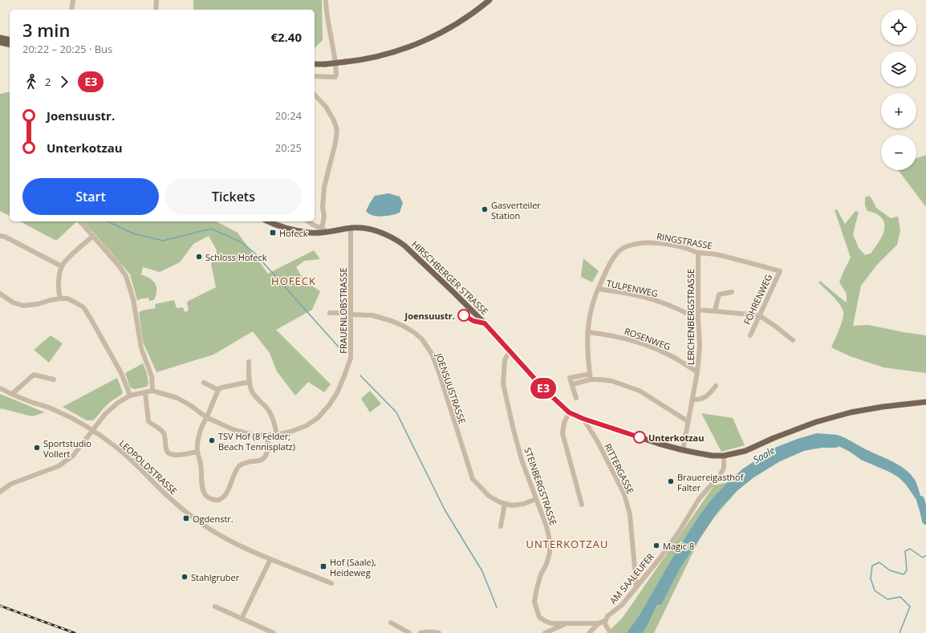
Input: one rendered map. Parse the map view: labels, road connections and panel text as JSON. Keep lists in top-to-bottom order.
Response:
{
  "streets": {
    "main road": ["HIRSCHBERGER STRASSE"],
    "street": [
      "RINGSTRASSE",
      "TULPENWEG",
      "FÖHRENWEG",
      "FRAUENLOBSTRASSE",
      "LERCHENBERGSTRASSE",
      "ROSENWEG",
      "JOENSUUSTRASSE",
      "LEOPOLDSTRASSE",
      "RITTERGASSE",
      "STEINBERGSTRASSE",
      "AM SAALEUFER"
    ]
  },
  "crossings": [
    ["RINGSTRASSE", "TULPENWEG"],
    ["RINGSTRASSE", "FÖHRENWEG"],
    ["RINGSTRASSE", "LERCHENBERGSTRASSE"],
    ["RINGSTRASSE", "ROSENWEG"],
    ["HIRSCHBERGER STRASSE", "FRAUENLOBSTRASSE"],
    ["HIRSCHBERGER STRASSE", "LERCHENBERGSTRASSE"],
    ["HIRSCHBERGER STRASSE", "RITTERGASSE"],
    ["HIRSCHBERGER STRASSE", "STEINBERGSTRASSE"],
    ["HIRSCHBERGER STRASSE", "AM SAALEUFER"],
    ["TULPENWEG", "LERCHENBERGSTRASSE"],
    ["FRAUENLOBSTRASSE", "JOENSUUSTRASSE"],
    ["LERCHENBERGSTRASSE", "ROSENWEG"],
    ["JOENSUUSTRASSE", "STEINBERGSTRASSE"],
    ["RITTERGASSE", "AM SAALEUFER"]
  ],
  "districts": ["HOFECK", "UNTERKOTZAU"],
  "water": ["Saale"],
  "places": {
    "other": [
      "Gasverteiler Station",
      "Schloss Hofeck",
      "Joensuustr.",
      "Unterkotzau",
      "TSV Hof (8 Felder; Beach Tennisplatz)",
      "Sportstudio Vollert",
      "Brauereigasthof Falter",
      "Magic 8",
      "Stahlgruber"
    ],
    "transit": ["Hofeck", "Ogdenstr.", "Hof (Saale), Heideweg"]
  },
  "lines": ["bus line E3"],
  "page": {
    "on_map": "E3",
    "map_buttons": ["+", "−"],
    "heading": ["3 min", "20:22 – 20:25 · Bus", "€2.40"],
    "legs": ["2", "E3"],
    "list": [
      {
        "name": "Joensuustr.",
        "value": "20:24"
      },
      {
        "name": "Unterkotzau",
        "value": "20:25"
      }
    ],
    "buttons": ["Start", "Tickets"]
  }
}
